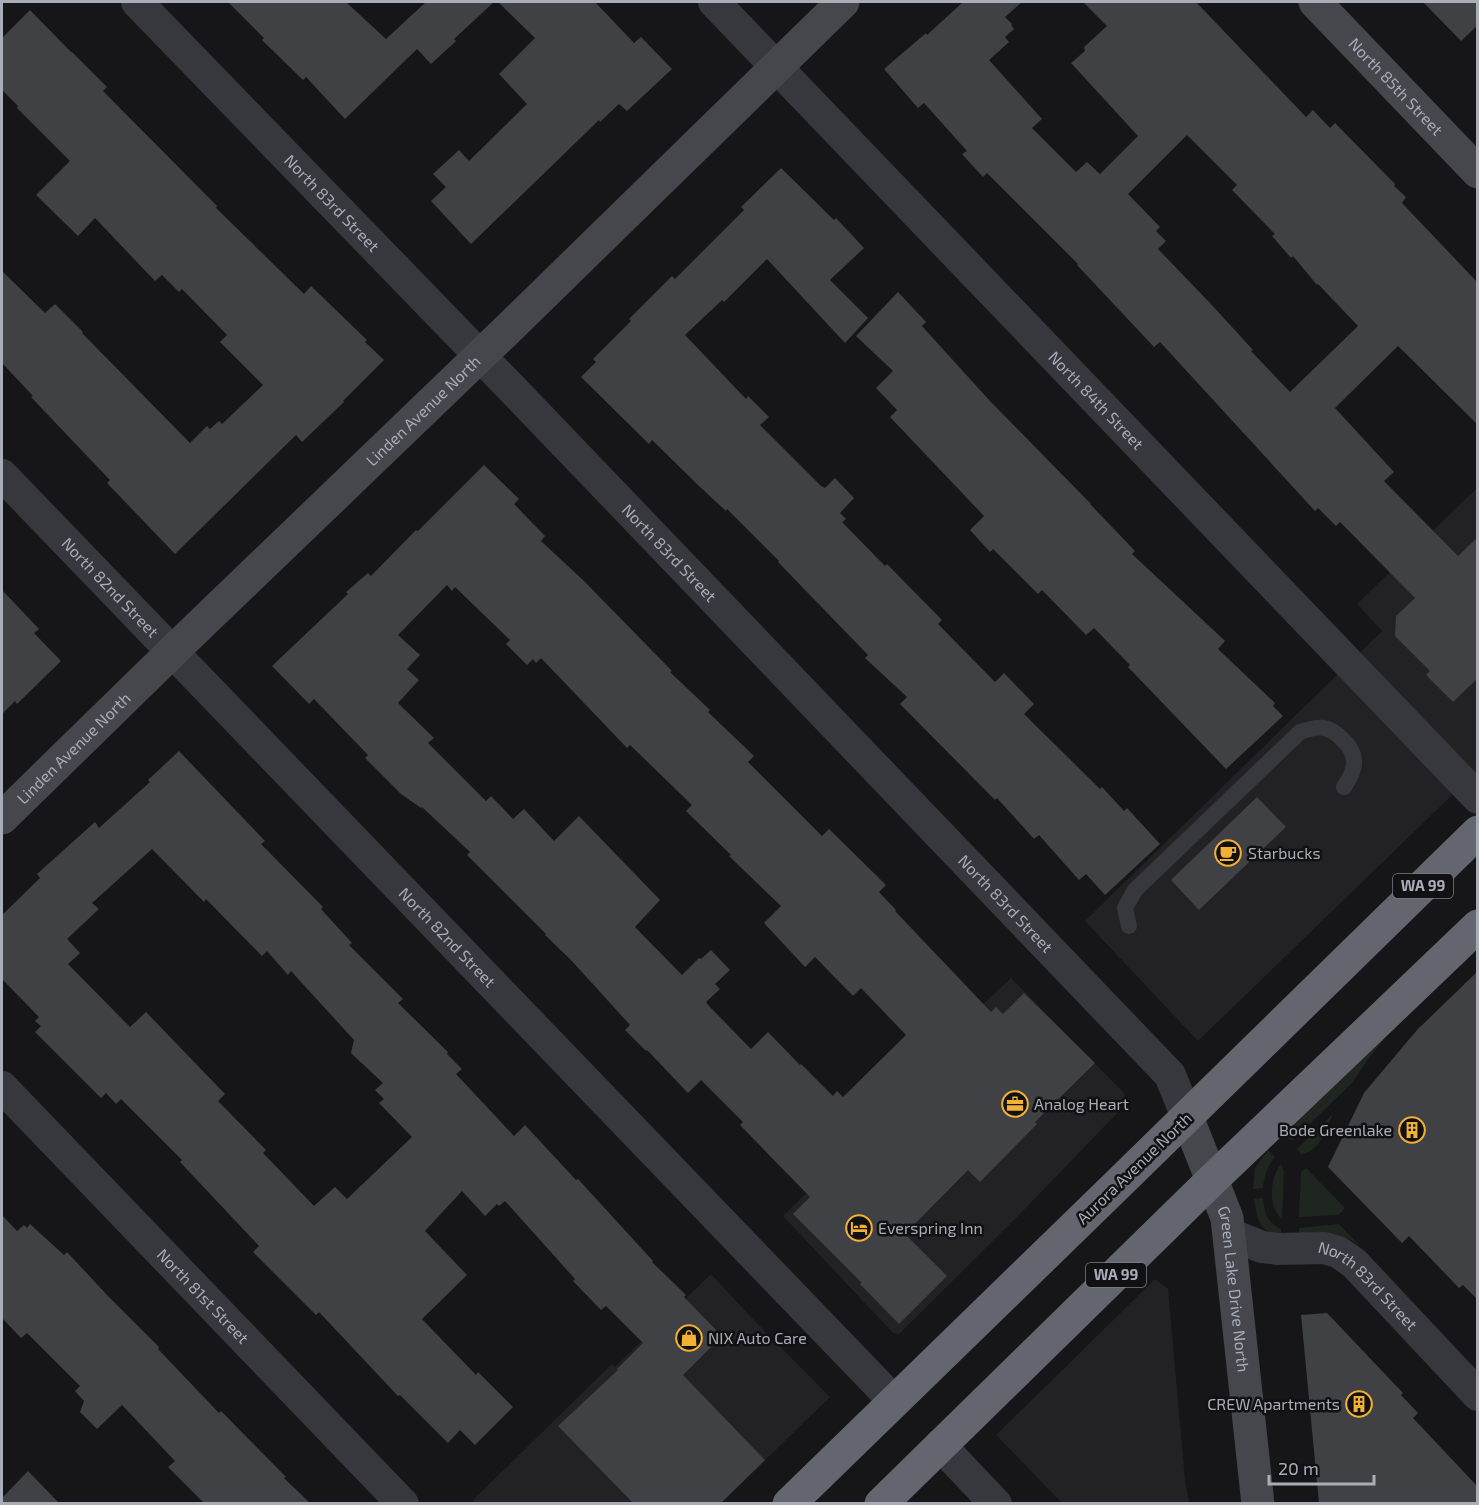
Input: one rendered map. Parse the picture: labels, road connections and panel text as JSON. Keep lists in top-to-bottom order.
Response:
{
  "streets": {
    "highway": ["WA 99", "Aurora Avenue North"],
    "street": [
      "North 85th Street",
      "North 83rd Street",
      "North 84th Street",
      "Linden Avenue North",
      "North 82nd Street",
      "Green Lake Drive North",
      "North 81st Street"
    ]
  },
  "crossings": [
    ["North 83rd Street", "Linden Avenue North"],
    ["North 83rd Street", "Aurora Avenue North"],
    ["North 83rd Street", "Green Lake Drive North"],
    ["North 84th Street", "Linden Avenue North"],
    ["Linden Avenue North", "North 82nd Street"],
    ["North 82nd Street", "Aurora Avenue North"],
    ["WA 99", "Green Lake Drive North"],
    ["Aurora Avenue North", "Green Lake Drive North"]
  ],
  "places": {
    "cafe": ["Starbucks"],
    "office": ["Analog Heart"],
    "building": ["Bode Greenlake", "CREW Apartments"],
    "hotel": ["Everspring Inn"],
    "shop": ["NIX Auto Care"]
  },
  "scale_bar": "20 m"
}
